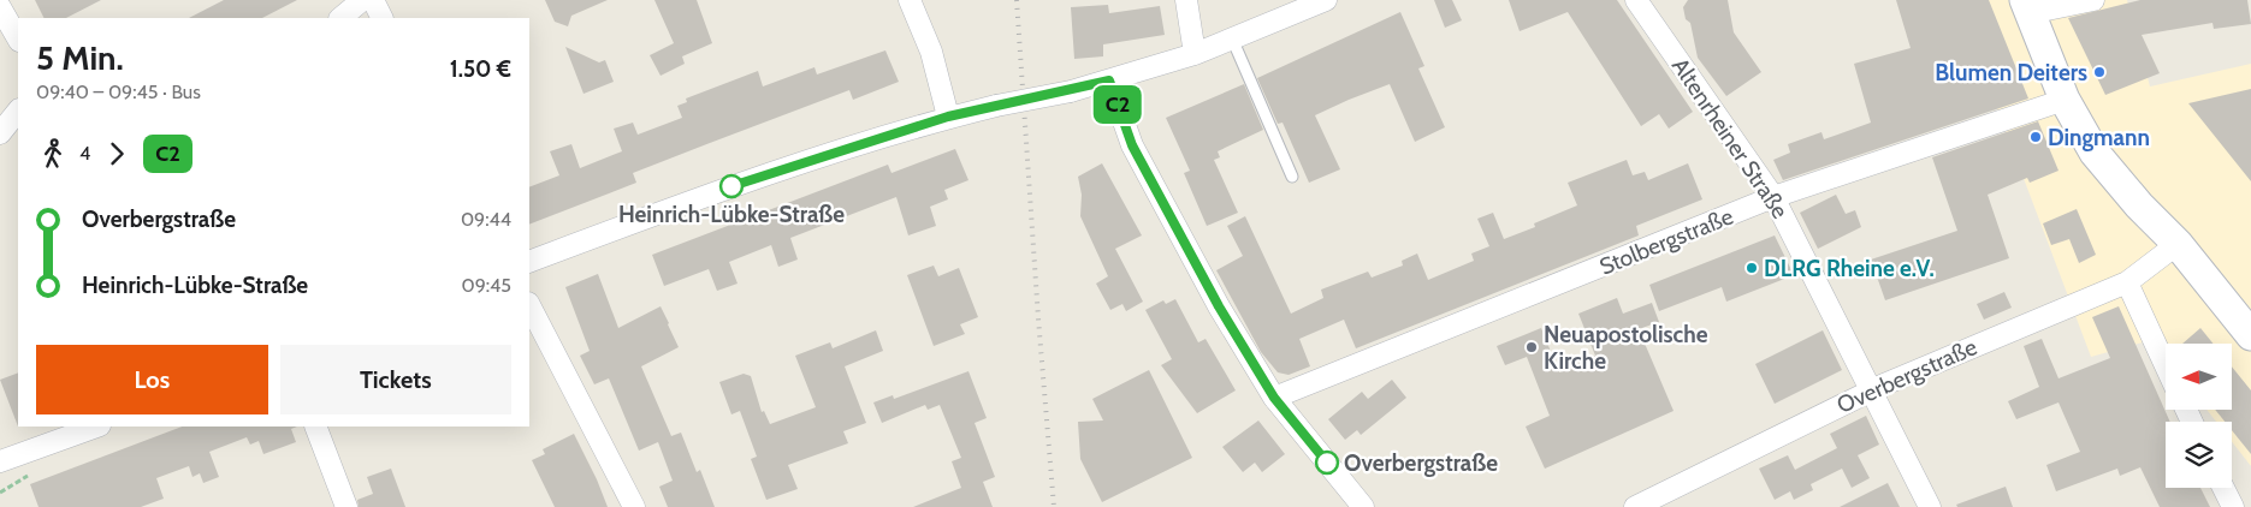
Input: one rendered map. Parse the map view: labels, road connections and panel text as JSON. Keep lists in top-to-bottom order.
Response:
{
  "streets": {
    "street": ["Altenrheiner Straße", "Stolbergstraße", "Overbergstraße"]
  },
  "crossings": [
    ["Altenrheiner Straße", "Stolbergstraße"],
    ["Altenrheiner Straße", "Overbergstraße"]
  ],
  "places": [
    "Blumen Deiters",
    "Dingmann",
    "Heinrich-Lübke-Straße",
    "DLRG Rheine e.V.",
    "Neuapostolische Kirche",
    "Overbergstraße"
  ],
  "lines": ["bus line C2"],
  "north": "left",
  "page": {
    "on_map": "C2",
    "heading": ["5 Min.", "09:40 – 09:45 · Bus", "1.50 €"],
    "legs": ["4", "C2"],
    "list": [
      {
        "name": "Overbergstraße",
        "value": "09:44"
      },
      {
        "name": "Heinrich-Lübke-Straße",
        "value": "09:45"
      }
    ],
    "buttons": ["Los", "Tickets"]
  }
}
